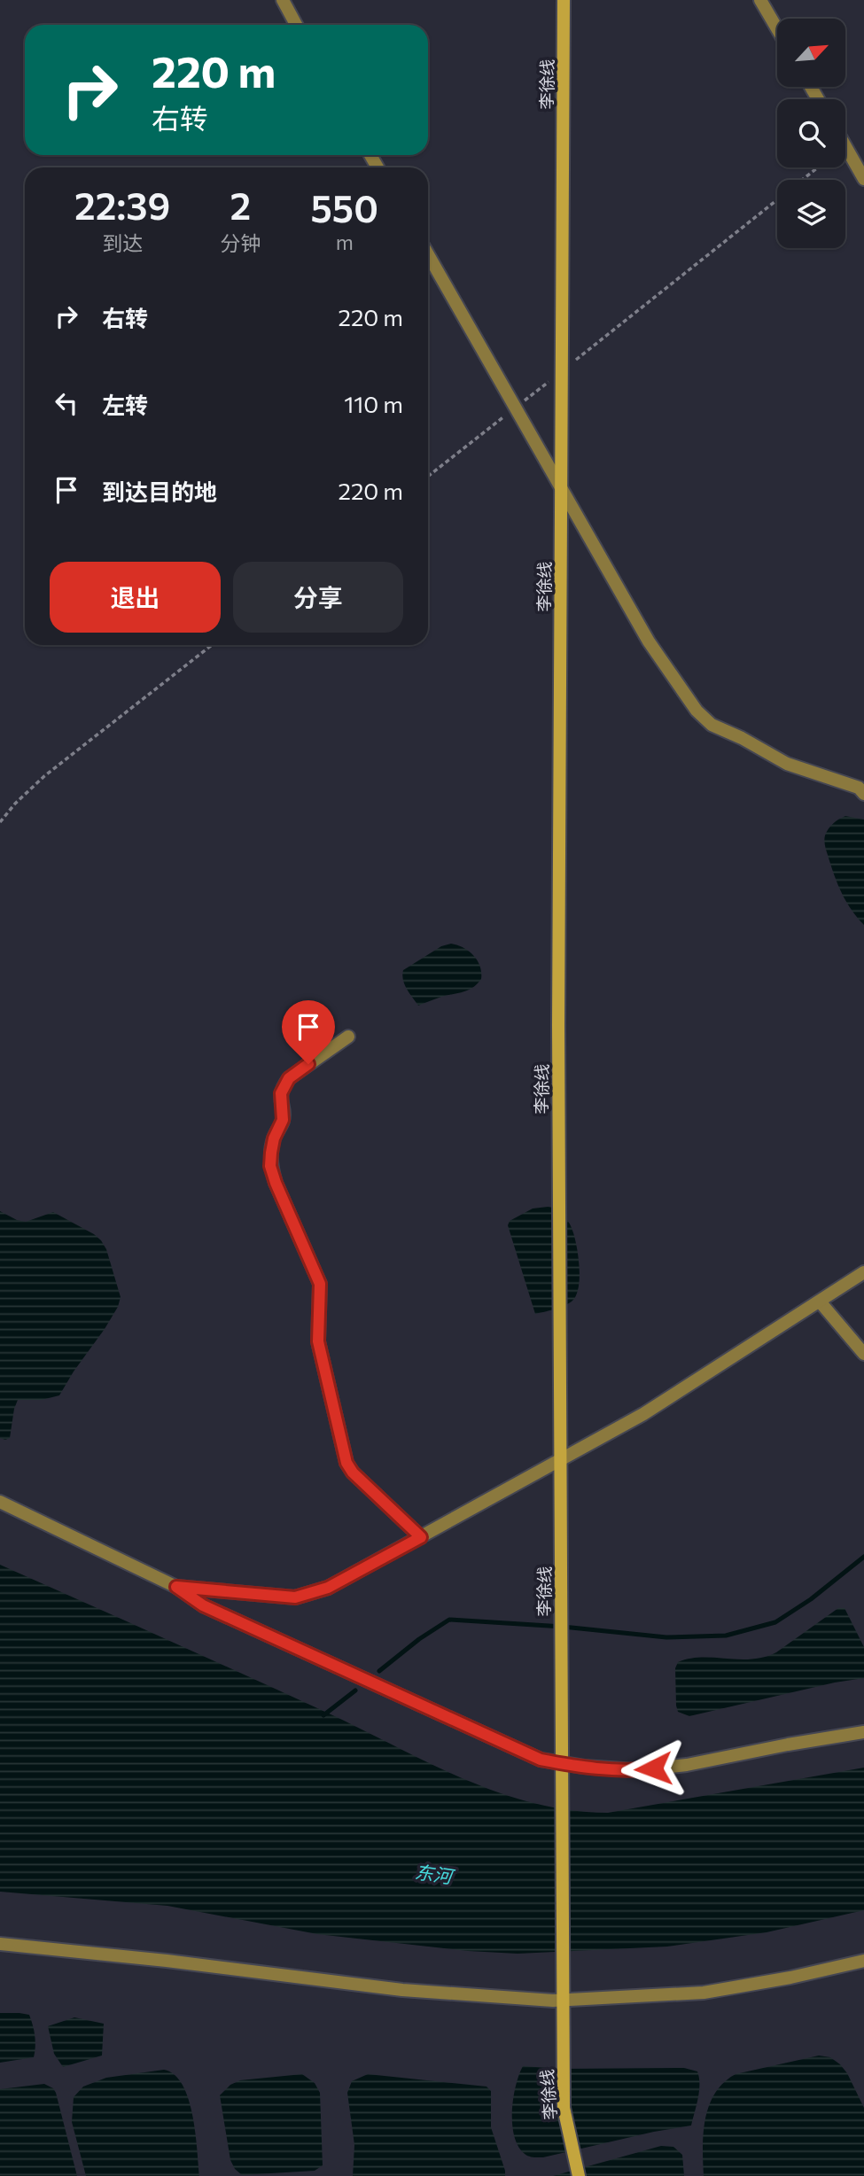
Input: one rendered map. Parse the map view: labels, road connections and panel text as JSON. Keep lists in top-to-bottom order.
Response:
{
  "streets": {
    "main road": ["李徐线"]
  },
  "water": ["东河"],
  "north": "top right",
  "page": {
    "turn": ["220 m", "右转"],
    "eta": [
      "22:39",
      "到达",
      "2",
      "分钟",
      "550",
      "m"
    ],
    "list": [
      {
        "name": "右转",
        "value": "220 m"
      },
      {
        "name": "左转",
        "value": "110 m"
      },
      {
        "name": "到达目的地",
        "value": "220 m"
      }
    ],
    "buttons": ["退出", "分享"]
  }
}
